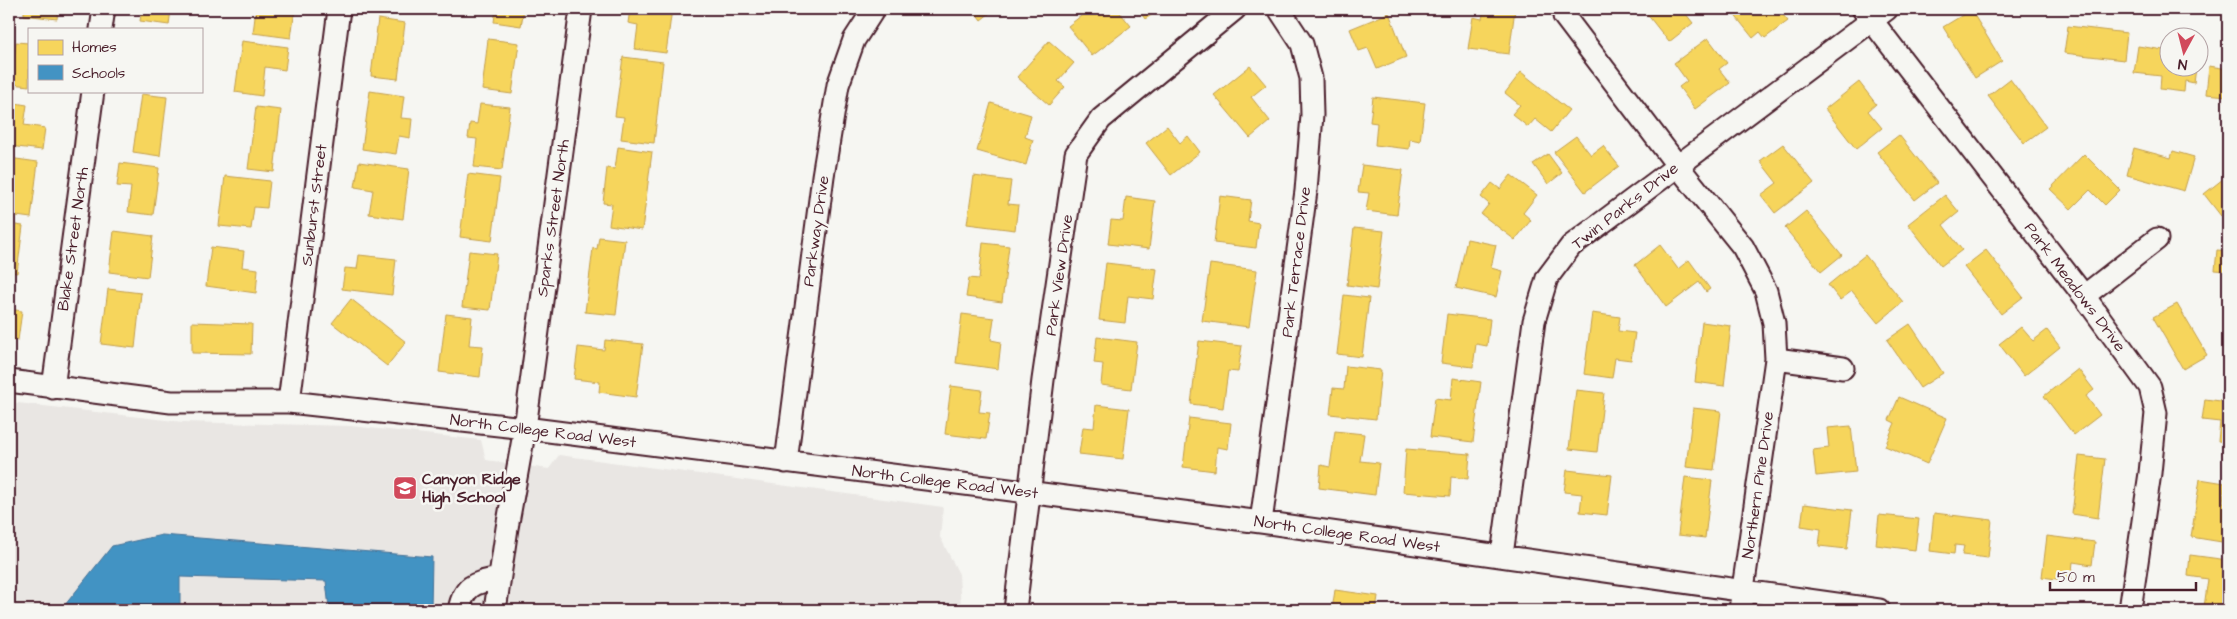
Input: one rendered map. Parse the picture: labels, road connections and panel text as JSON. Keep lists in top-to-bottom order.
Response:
{
  "streets": {
    "street": [
      "Sunburst Street",
      "Twin Parks Drive",
      "Sparks Street North",
      "Parkway Drive",
      "Blake Street North",
      "Park Terrace Drive",
      "Park View Drive",
      "Park Meadows Drive",
      "North College Road West",
      "Northern Pine Drive"
    ]
  },
  "crossings": [
    ["Sunburst Street", "North College Road West"],
    ["Twin Parks Drive", "Park Meadows Drive"],
    ["Twin Parks Drive", "North College Road West"],
    ["Twin Parks Drive", "Northern Pine Drive"],
    ["Sparks Street North", "North College Road West"],
    ["Parkway Drive", "North College Road West"],
    ["Blake Street North", "North College Road West"],
    ["Park Terrace Drive", "North College Road West"],
    ["Park View Drive", "North College Road West"],
    ["North College Road West", "Northern Pine Drive"]
  ],
  "places": {
    "school or university": ["Canyon Ridge High School"]
  },
  "legend": ["Homes", "Schools"],
  "scale_bar": "50 m",
  "north": "bottom"
}
